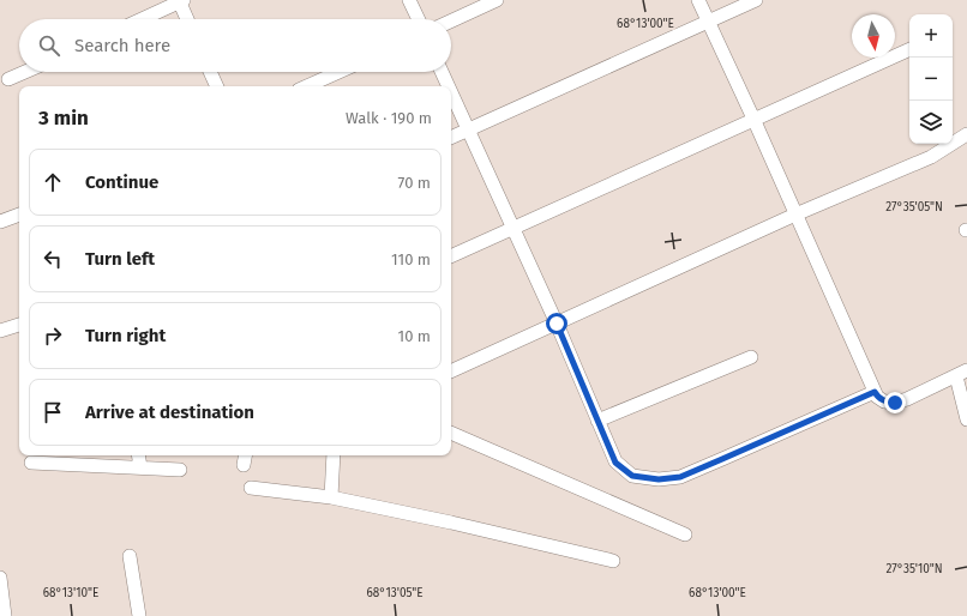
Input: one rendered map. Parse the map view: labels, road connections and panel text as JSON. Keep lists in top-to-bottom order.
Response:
{
  "north": "bottom",
  "page": {
    "map_buttons": ["+", "−"],
    "search": "Search here",
    "heading": ["3 min", "Walk · 190 m"],
    "list": [
      ["Continue", "70 m"],
      ["Turn left", "110 m"],
      ["Turn right", "10 m"],
      "Arrive at destination"
    ]
  },
  "coordinates": [
    "68°13'00\"E",
    "27°35'05\"N",
    "27°35'10\"N",
    "68°13'10\"E",
    "68°13'05\"E"
  ]
}
